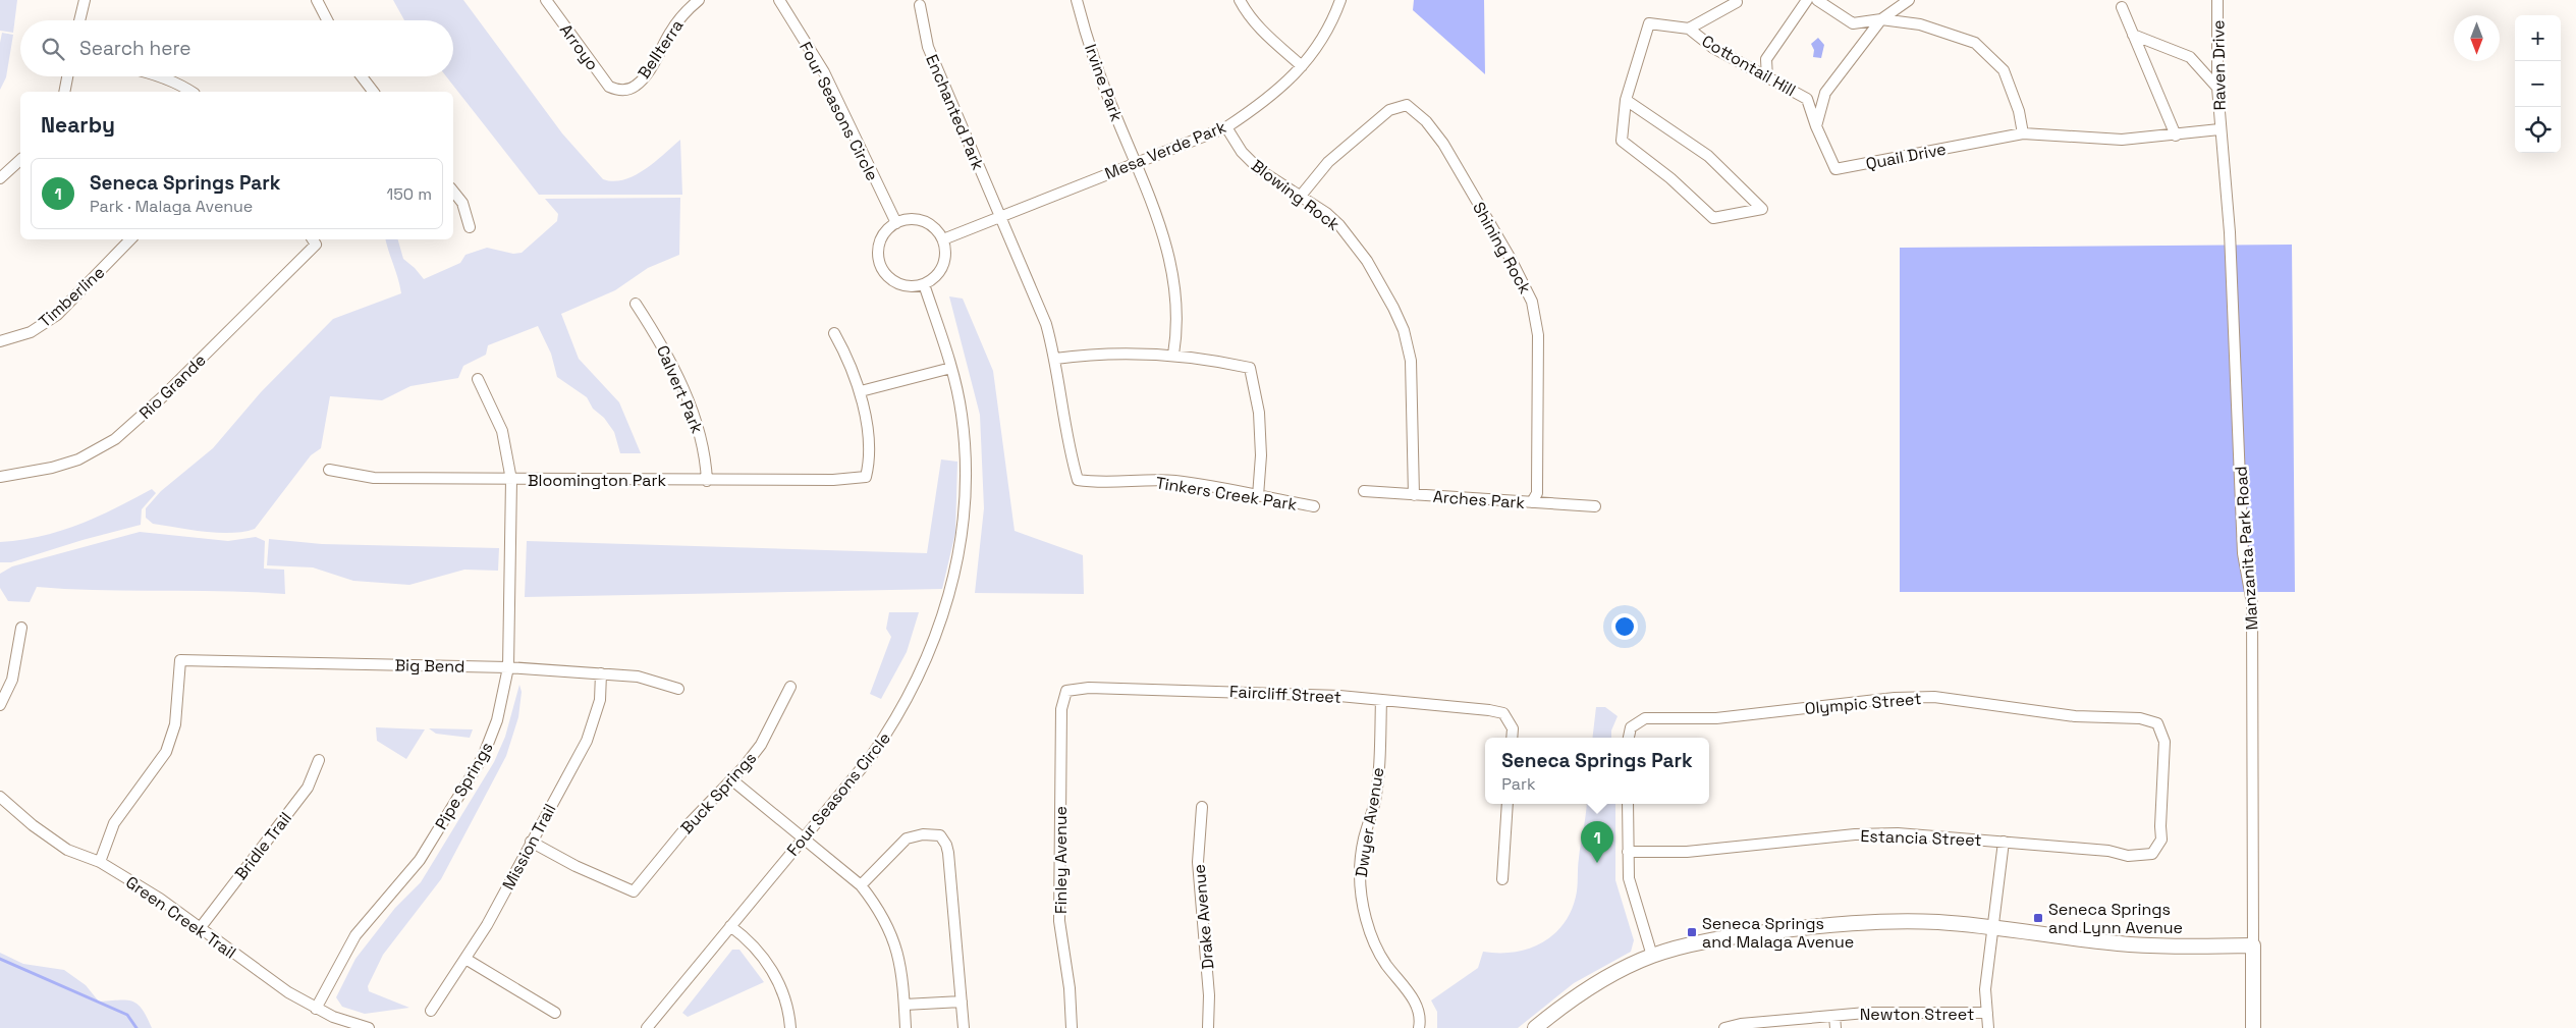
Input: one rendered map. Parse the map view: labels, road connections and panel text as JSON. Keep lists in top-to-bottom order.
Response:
{
  "streets": {
    "street": [
      "Arroyo",
      "Bellterra",
      "Cottontail Hill",
      "Raven Drive",
      "Irvine Park",
      "Four Seasons Circle",
      "Enchanted Park",
      "Mesa Verde Park",
      "Quail Drive",
      "Blowing Rock",
      "Shining Rock",
      "Timberline",
      "Rio Grande",
      "Calvert Park",
      "Bloomington Park",
      "Tinkers Creek Park",
      "Arches Park",
      "Manzanita Park Road",
      "Big Bend",
      "Faircliff Street",
      "Olympic Street",
      "Pipe Springs",
      "Buck Springs",
      "Dwyer Avenue",
      "Estancia Street",
      "Bridle Trail",
      "Mission Trail",
      "Finley Avenue",
      "Green Creek Trail",
      "Drake Avenue",
      "Newton Street"
    ]
  },
  "crossings": [
    ["Arroyo", "Bellterra"],
    ["Cottontail Hill", "Quail Drive"],
    ["Raven Drive", "Manzanita Park Road"],
    ["Irvine Park", "Mesa Verde Park"],
    ["Four Seasons Circle", "Mesa Verde Park"],
    ["Enchanted Park", "Mesa Verde Park"],
    ["Enchanted Park", "Tinkers Creek Park"],
    ["Mesa Verde Park", "Blowing Rock"],
    ["Blowing Rock", "Shining Rock"],
    ["Blowing Rock", "Arches Park"],
    ["Shining Rock", "Arches Park"],
    ["Calvert Park", "Bloomington Park"],
    ["Bloomington Park", "Pipe Springs"],
    ["Big Bend", "Pipe Springs"],
    ["Big Bend", "Mission Trail"],
    ["Big Bend", "Green Creek Trail"],
    ["Faircliff Street", "Dwyer Avenue"],
    ["Faircliff Street", "Finley Avenue"],
    ["Olympic Street", "Estancia Street"],
    ["Pipe Springs", "Green Creek Trail"],
    ["Buck Springs", "Mission Trail"],
    ["Bridle Trail", "Green Creek Trail"]
  ],
  "places": {
    "transit": ["Seneca Springs and Lynn Avenue", "Seneca Springs and Malaga Avenue"]
  },
  "north": "bottom",
  "page": {
    "map_buttons": ["+", "−"],
    "search": "Search here",
    "heading": "Nearby",
    "list": [
      {
        "mark": "1",
        "name": "Seneca Springs Park",
        "note": "Park · Malaga Avenue",
        "value": "150 m"
      }
    ],
    "popup": ["Seneca Springs Park", "Park"],
    "pins": "1"
  }
}
